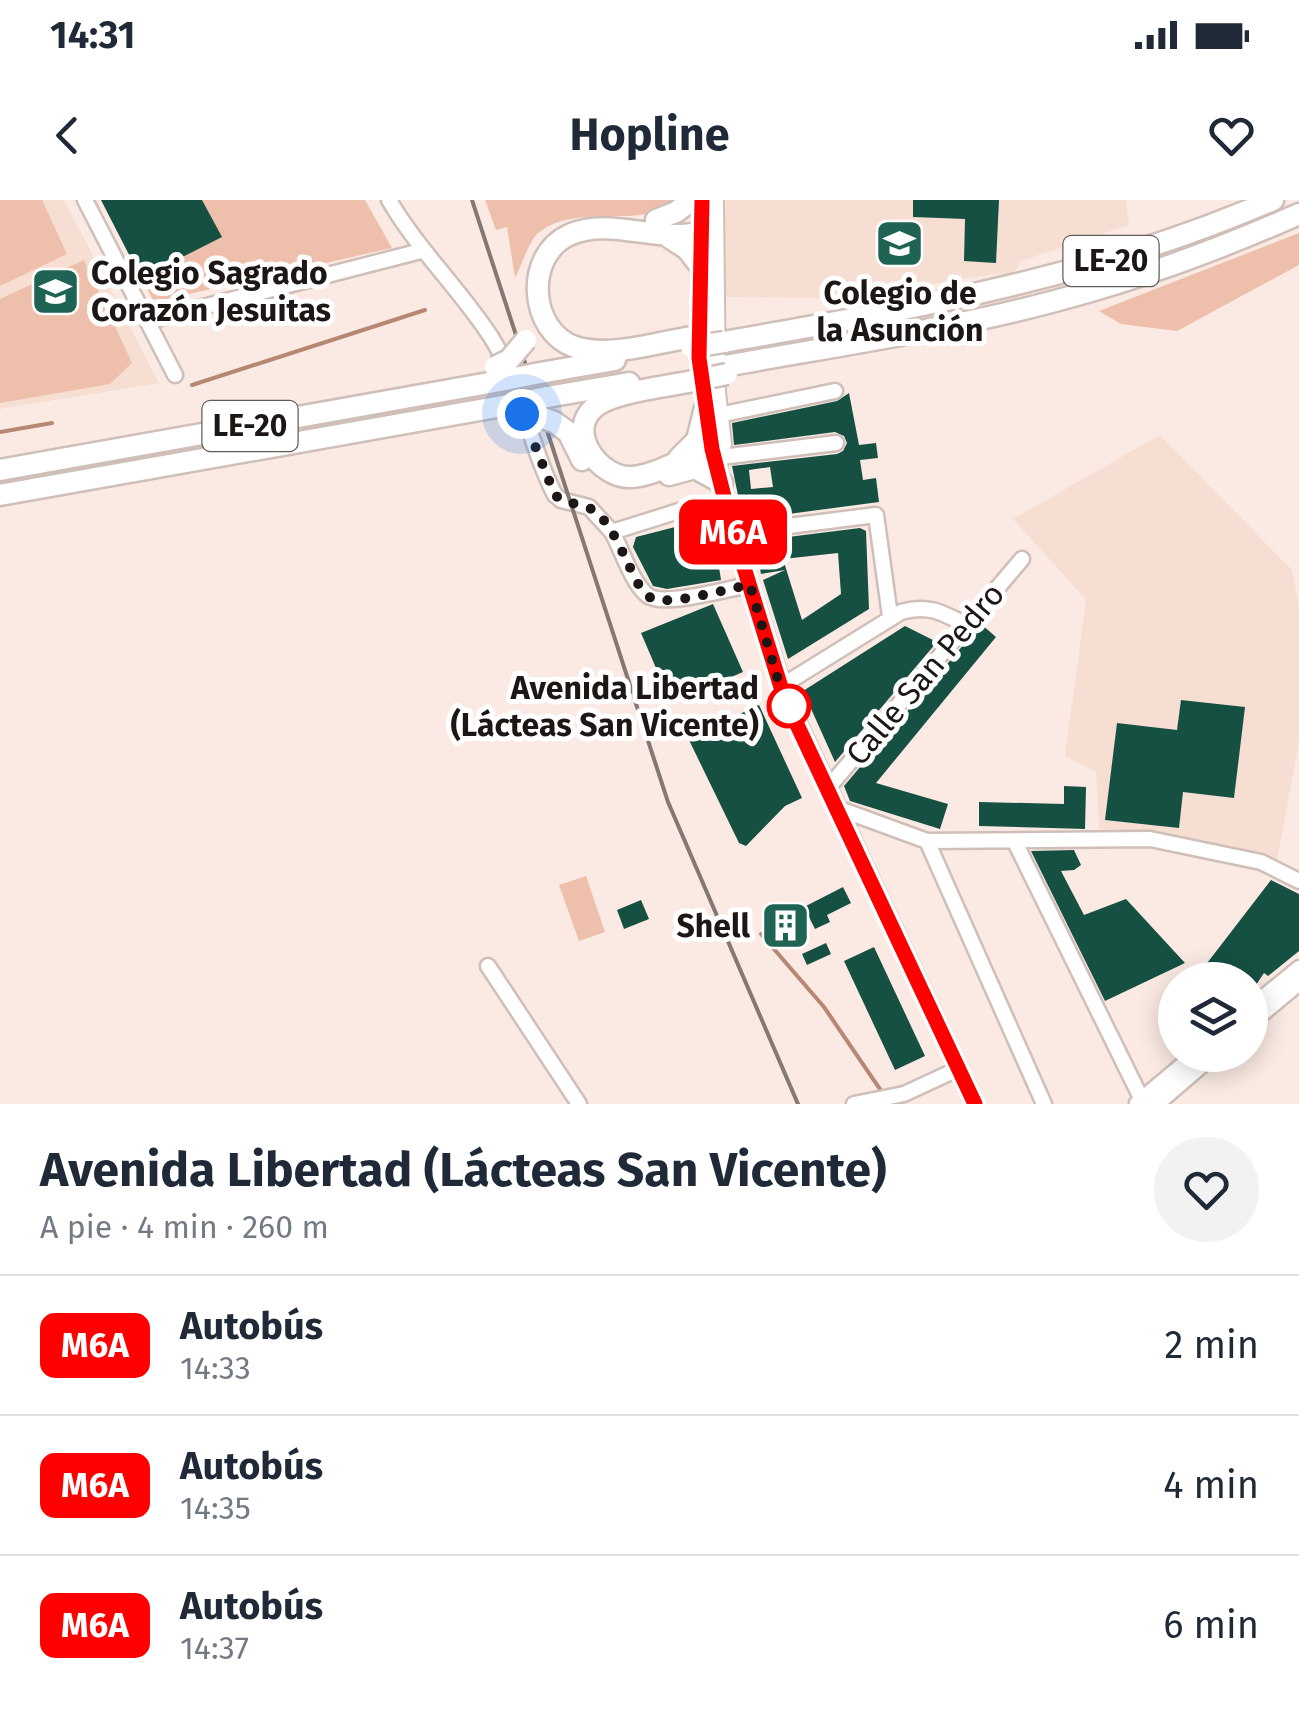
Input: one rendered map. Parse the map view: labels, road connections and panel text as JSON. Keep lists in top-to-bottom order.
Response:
{
  "streets": {
    "highway": ["LE-20"],
    "street": ["Calle San Pedro"]
  },
  "places": {
    "school or university": ["Colegio de la Asunción", "Colegio Sagrado Corazón Jesuitas"],
    "other": ["Avenida Libertad (Lácteas San Vicente)"],
    "building": ["Shell"]
  },
  "lines": ["bus line M6A"],
  "page": {
    "status": "14:31",
    "header": "Hopline",
    "on_map": "M6A",
    "heading": ["Avenida Libertad (Lácteas San Vicente)", "A pie · 4 min · 260 m"],
    "list": [
      {
        "mark": "M6A",
        "name": "Autobús",
        "note": "14:33",
        "value": "2 min"
      },
      {
        "mark": "M6A",
        "name": "Autobús",
        "note": "14:35",
        "value": "4 min"
      },
      {
        "mark": "M6A",
        "name": "Autobús",
        "note": "14:37",
        "value": "6 min"
      }
    ]
  }
}
